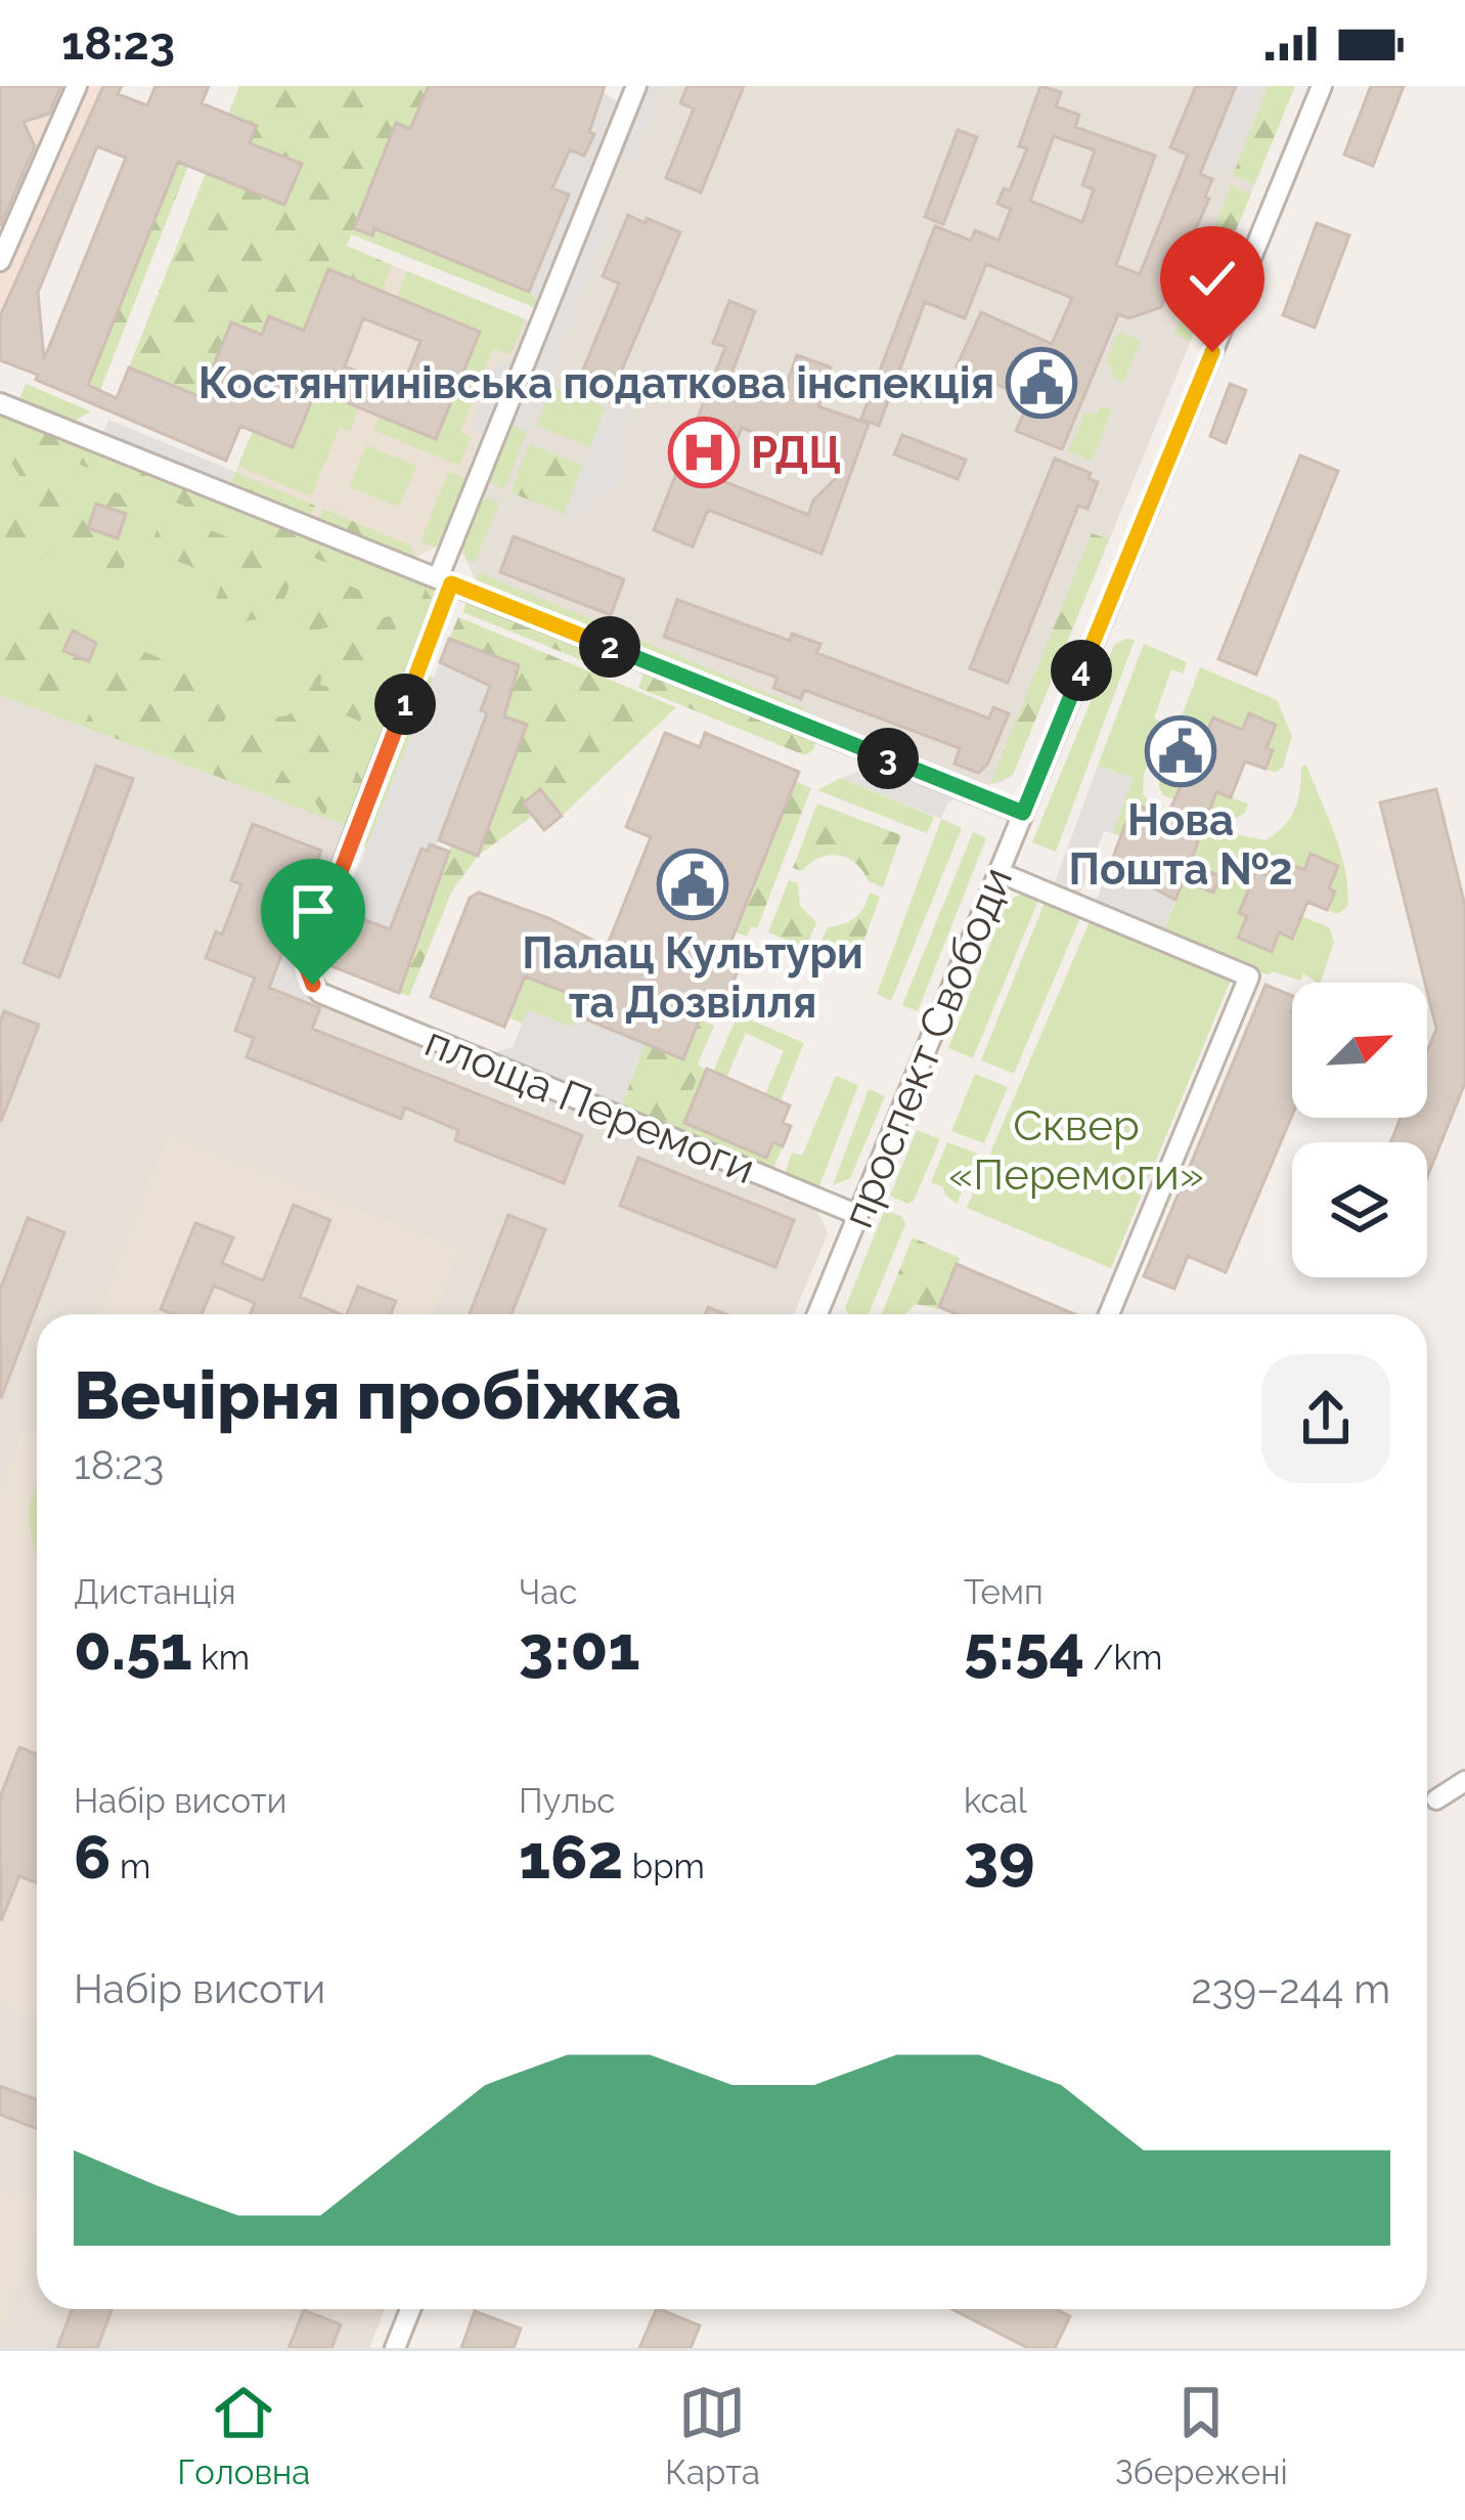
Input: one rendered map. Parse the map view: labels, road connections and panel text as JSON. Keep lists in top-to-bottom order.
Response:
{
  "streets": {
    "street": ["проспект Свободи", "площа Перемоги"]
  },
  "crossings": [
    ["проспект Свободи", "площа Перемоги"]
  ],
  "parks": ["Сквер «Перемоги»"],
  "places": {
    "public building": ["Костянтинівська податкова інспекція", "Нова Пошта №2", "Палац Культури та Дозвілля"],
    "hospital": ["РДЦ"]
  },
  "north": "top right",
  "page": {
    "status": "18:23",
    "pins": [
      "2",
      "4",
      "1",
      "3"
    ],
    "heading": ["Вечірня пробіжка", "18:23"],
    "stats": [
      ["Дистанція", "0.51 km"],
      ["Час", "3:01"],
      ["Темп", "5:54 /km"],
      ["Набір висоти", "6 m"],
      ["Пульс", "162 bpm"],
      ["kcal", "39"]
    ],
    "chart": ["Набір висоти", "239–244 m"],
    "tabs": ["Головна", "Карта", "Збережені"]
  }
}
